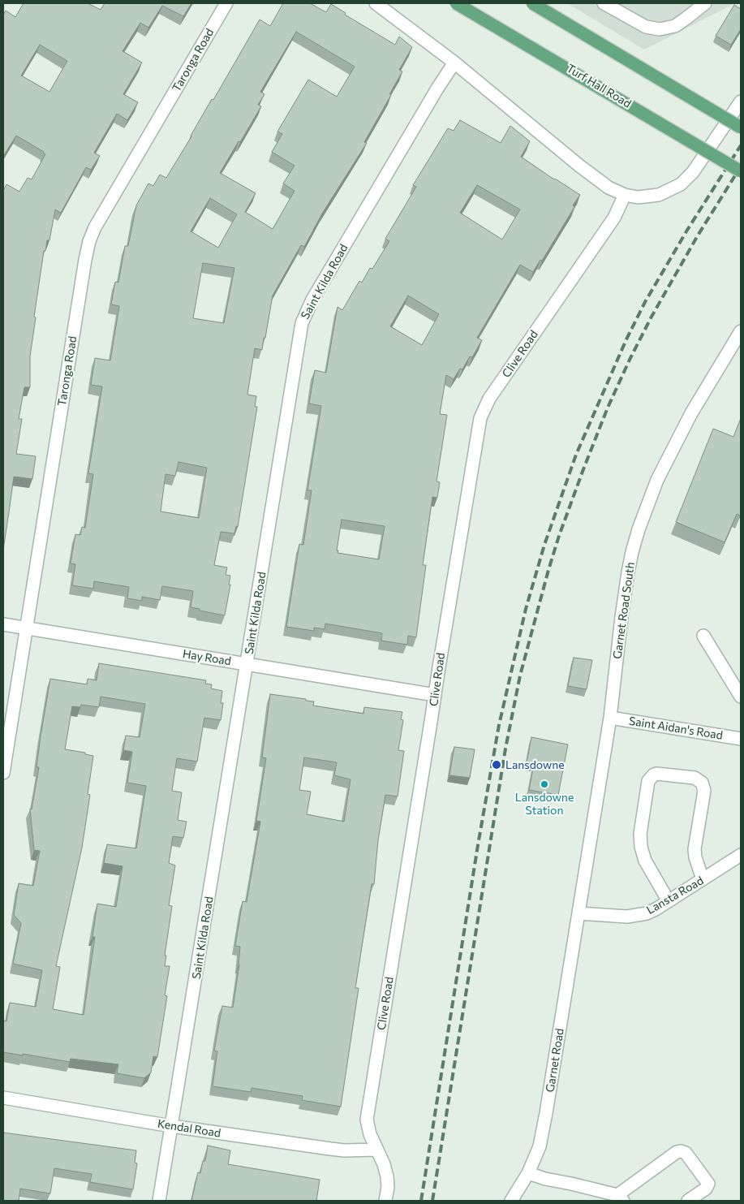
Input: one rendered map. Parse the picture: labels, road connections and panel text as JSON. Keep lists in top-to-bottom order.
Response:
{
  "streets": {
    "main road": ["Turf Hall Road"],
    "street": [
      "Taronga Road",
      "Saint Kilda Road",
      "Clive Road",
      "Garnet Road South",
      "Hay Road",
      "Saint Aidan's Road",
      "Lansta Road",
      "Garnet Road",
      "Kendal Road"
    ]
  },
  "crossings": [
    ["Taronga Road", "Hay Road"],
    ["Saint Kilda Road", "Hay Road"],
    ["Saint Kilda Road", "Kendal Road"],
    ["Clive Road", "Hay Road"],
    ["Clive Road", "Kendal Road"],
    ["Garnet Road South", "Saint Aidan's Road"],
    ["Garnet Road South", "Lansta Road"],
    ["Garnet Road South", "Garnet Road"],
    ["Lansta Road", "Garnet Road"]
  ],
  "places": ["Lansdowne", "Lansdowne Station"]
}
